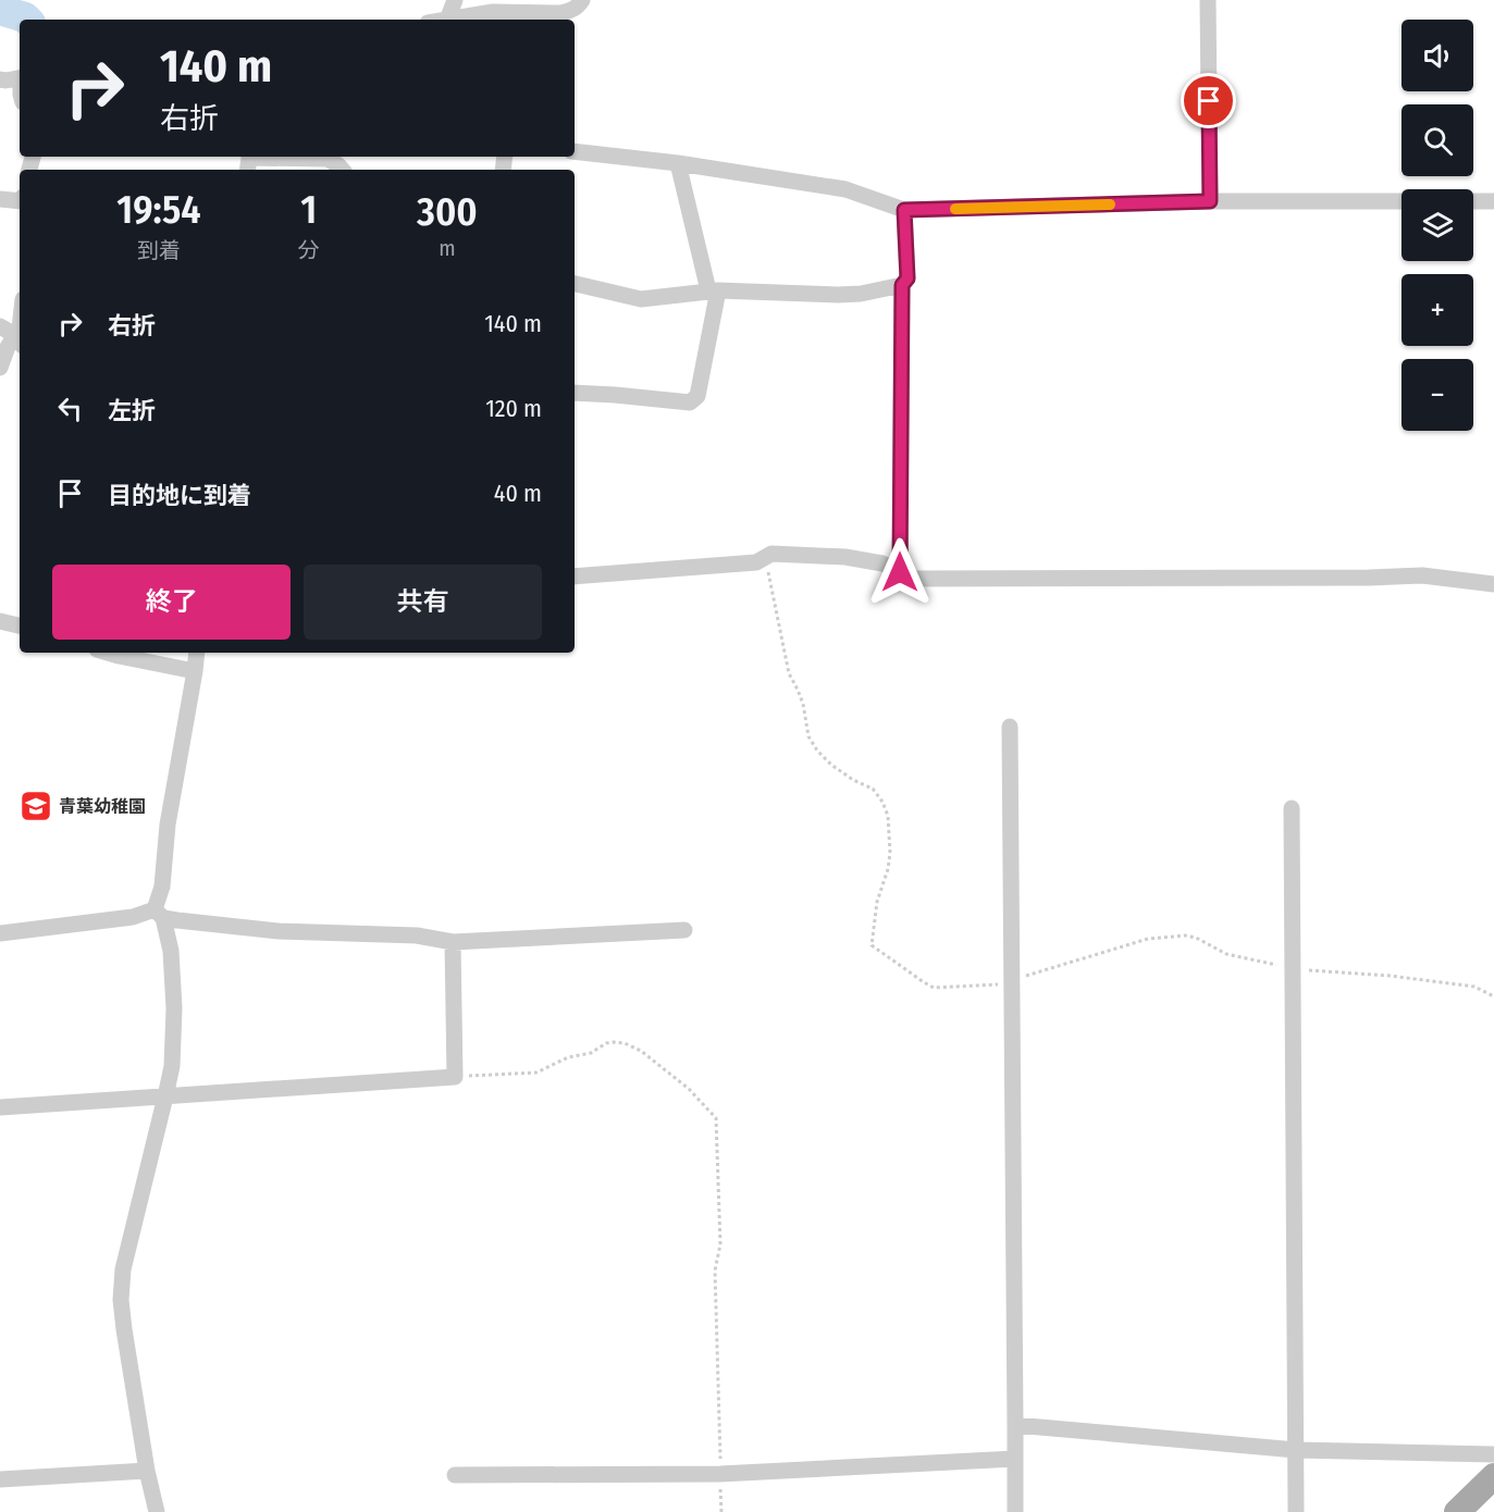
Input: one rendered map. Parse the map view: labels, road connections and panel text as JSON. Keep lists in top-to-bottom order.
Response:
{
  "places": {
    "school or university": ["青葉幼稚園"]
  },
  "page": {
    "map_buttons": ["+", "−"],
    "turn": ["140 m", "右折"],
    "eta": [
      "19:54",
      "到着",
      "1",
      "分",
      "300",
      "m"
    ],
    "list": [
      {
        "name": "右折",
        "value": "140 m"
      },
      {
        "name": "左折",
        "value": "120 m"
      },
      {
        "name": "目的地に到着",
        "value": "40 m"
      }
    ],
    "buttons": ["終了", "共有"]
  }
}
